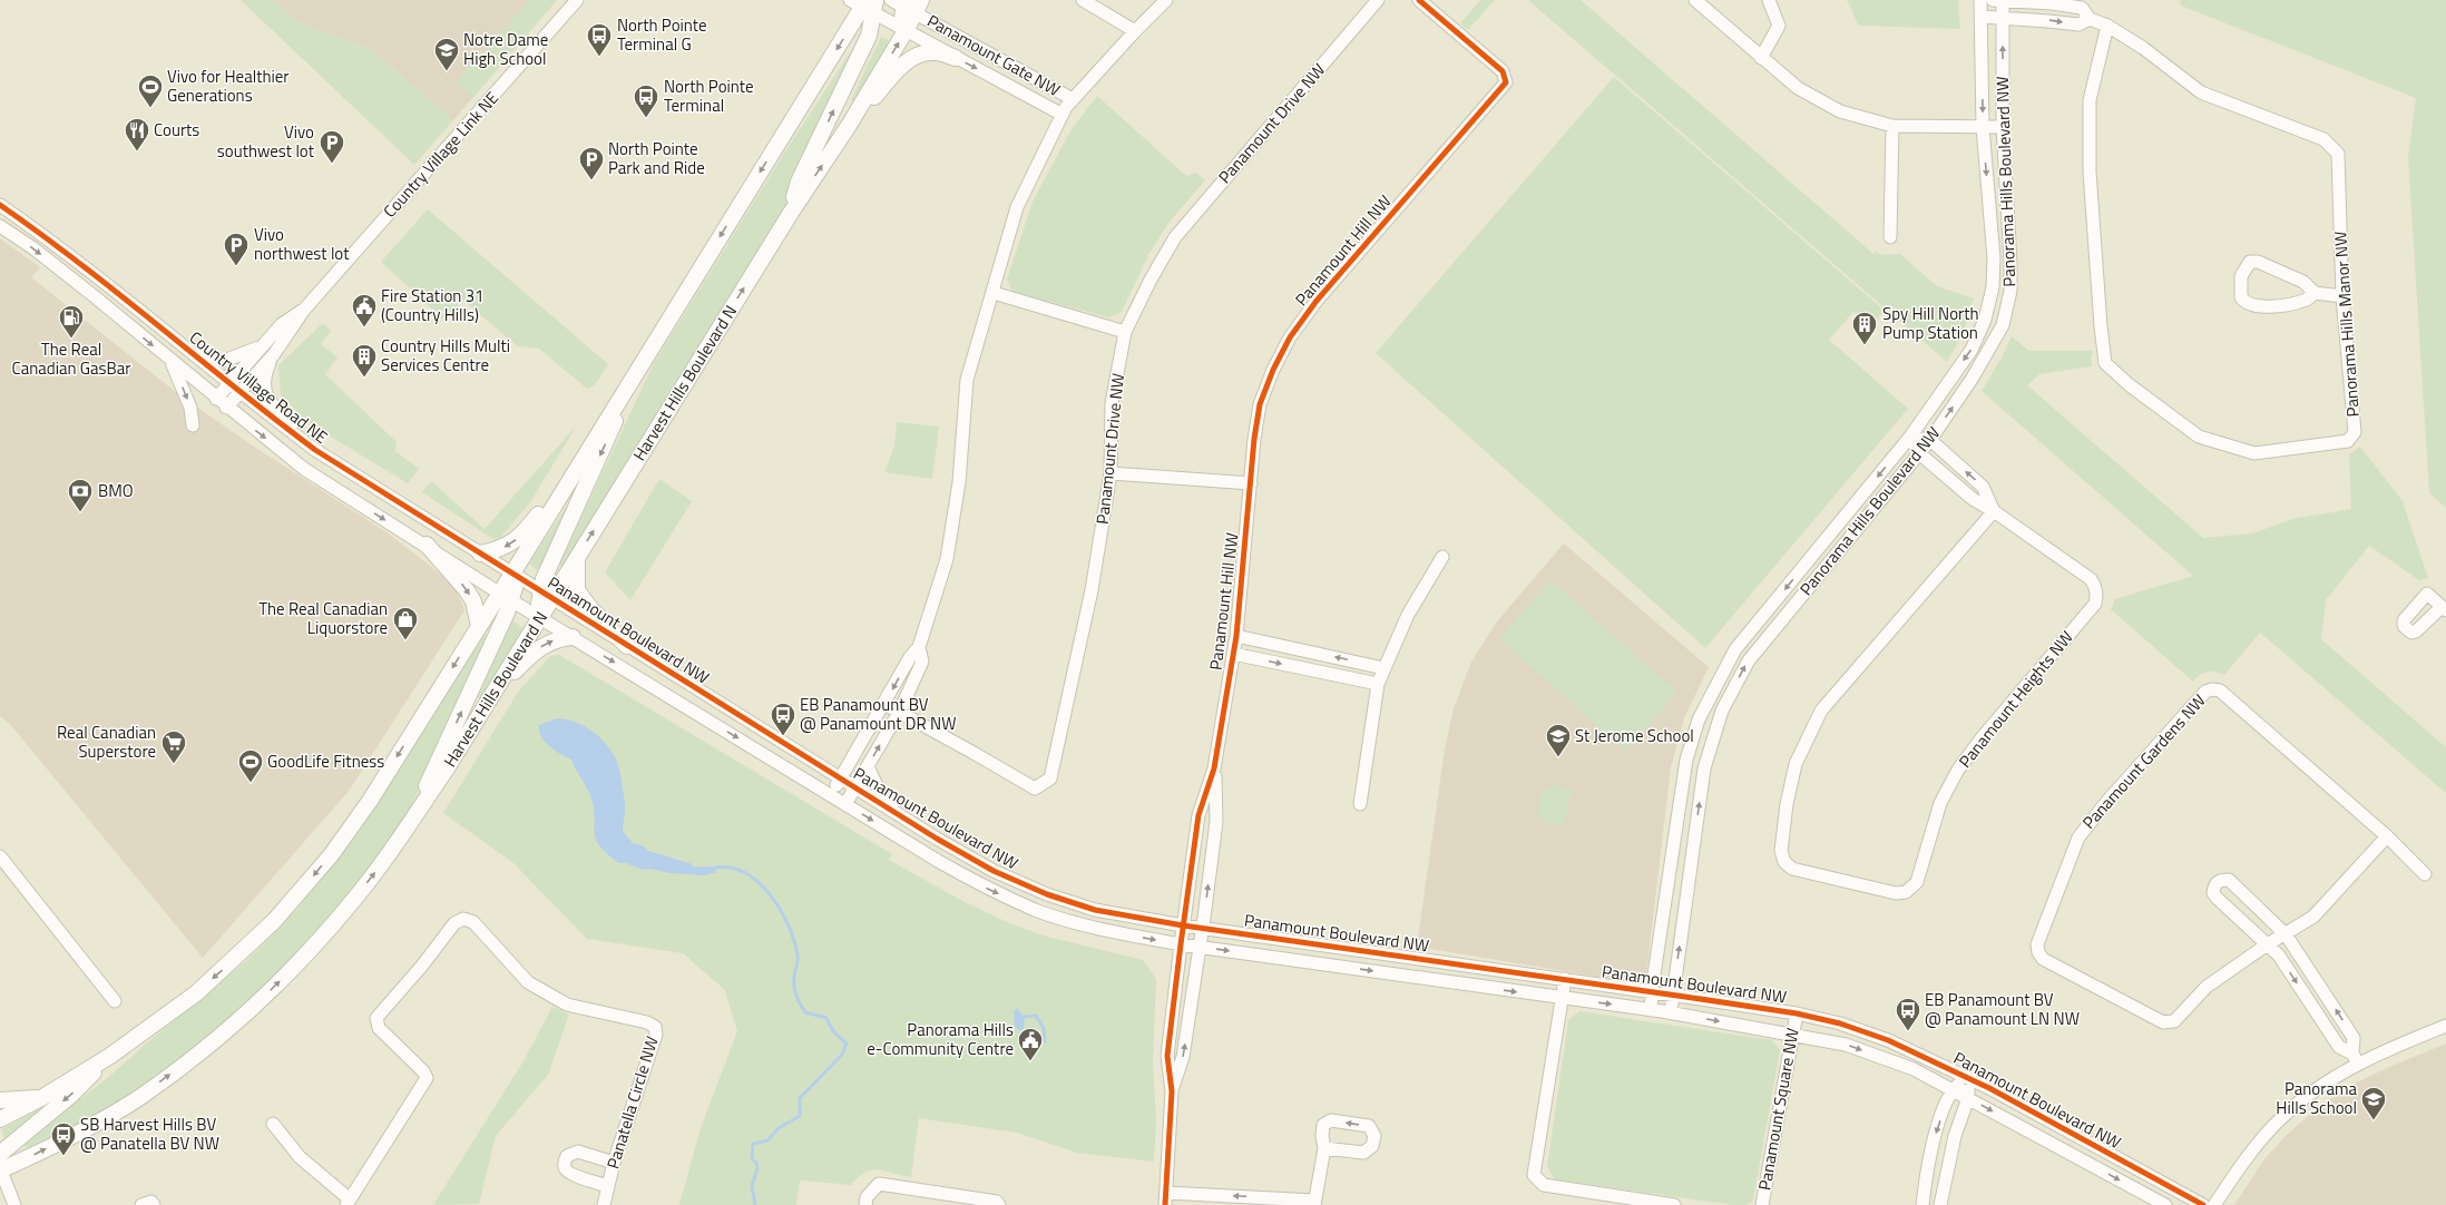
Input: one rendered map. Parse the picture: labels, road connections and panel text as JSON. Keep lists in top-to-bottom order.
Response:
{
  "streets": {
    "main road": ["Harvest Hills Boulevard N"],
    "street": [
      "Panamount Gate NW",
      "Panamount Drive NW",
      "Country Village Link NE",
      "Panorama Hills Boulevard NW",
      "Panamount Hill NW",
      "Panorama Hills Manor NW",
      "Country Village Road NE",
      "Panamount Boulevard NW",
      "Panamount Heights NW",
      "Panamount Gardens NW",
      "Panatella Circle NW",
      "Panamount Square NW"
    ]
  },
  "crossings": [
    ["Panamount Gate NW", "Harvest Hills Boulevard N"],
    ["Country Village Link NE", "Country Village Road NE"],
    ["Panorama Hills Boulevard NW", "Panorama Hills Manor NW"],
    ["Panorama Hills Boulevard NW", "Panamount Boulevard NW"],
    ["Panorama Hills Boulevard NW", "Panamount Heights NW"],
    ["Panamount Hill NW", "Panamount Boulevard NW"],
    ["Harvest Hills Boulevard N", "Panamount Boulevard NW"],
    ["Country Village Road NE", "Panamount Boulevard NW"],
    ["Panamount Boulevard NW", "Panamount Square NW"]
  ],
  "places": {
    "bus stop": [
      "North Pointe Terminal G",
      "North Pointe Terminal",
      "EB Panamount BV @ Panamount DR NW",
      "EB Panamount BV @ Panamount LN NW",
      "SB Harvest Hills BV @ Panatella BV NW"
    ],
    "school or university": ["Notre Dame High School", "St Jerome School", "Panorama Hills School"],
    "sports": ["Vivo for Healthier Generations", "GoodLife Fitness"],
    "restaurant": ["Courts"],
    "parking": ["Vivo southwest lot", "North Pointe Park and Ride", "Vivo northwest lot"],
    "public building": ["Fire Station 31 (Country Hills)", "Panorama Hills e-Community Centre"],
    "fuel station": ["The Real Canadian GasBar"],
    "building": ["Spy Hill North Pump Station", "Country Hills Multi Services Centre"],
    "bank": ["BMO"],
    "shop": ["The Real Canadian Liquorstore"],
    "supermarket": ["Real Canadian Superstore"]
  }
}
